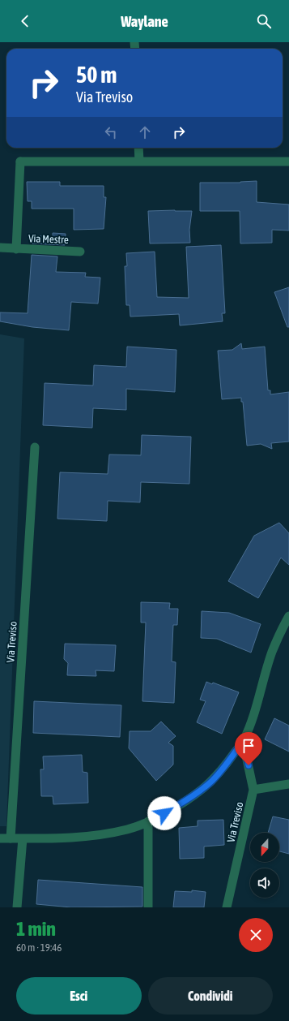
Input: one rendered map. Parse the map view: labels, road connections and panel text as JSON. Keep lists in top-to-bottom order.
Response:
{
  "streets": {
    "street": ["Via Mestre", "Via Treviso"]
  },
  "north": "bottom",
  "page": {
    "header": "Waylane",
    "turn": ["50 m", "Via Treviso"],
    "heading": ["1 min", "60 m · 19:46"],
    "buttons": ["Esci", "Condividi"]
  }
}
